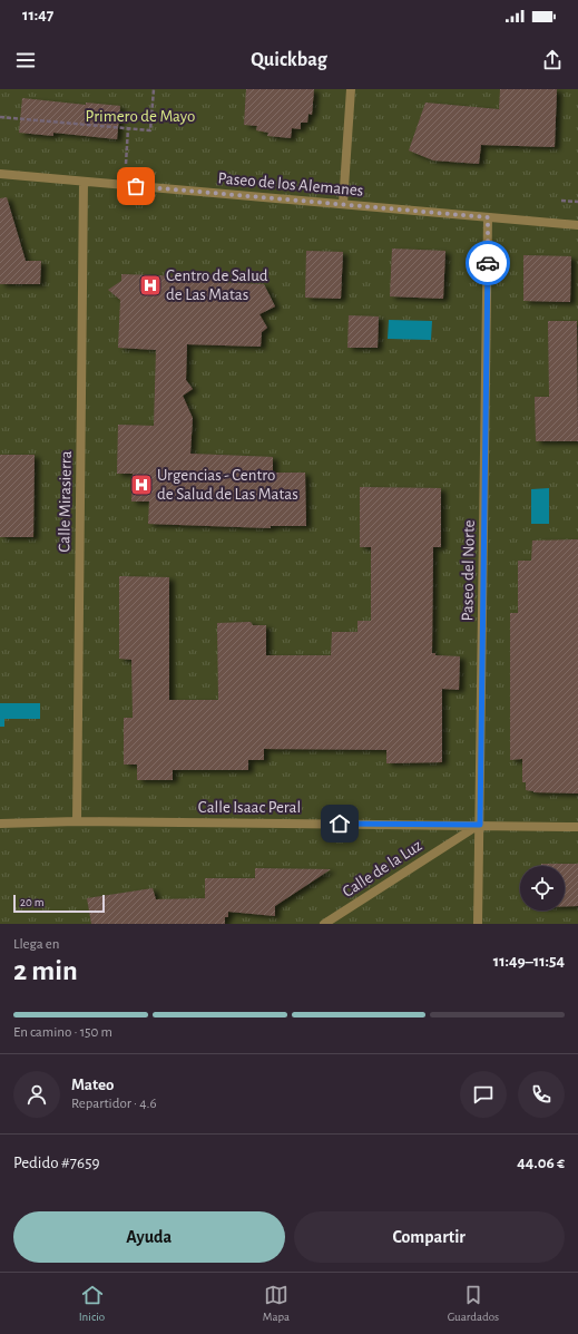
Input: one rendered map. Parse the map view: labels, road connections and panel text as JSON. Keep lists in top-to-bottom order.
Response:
{
  "streets": {
    "street": [
      "Paseo de los Alemanes",
      "Calle Mirasierra",
      "Paseo del Norte",
      "Calle Isaac Peral",
      "Calle de la Luz"
    ]
  },
  "crossings": [
    ["Paseo de los Alemanes", "Calle Mirasierra"],
    ["Paseo de los Alemanes", "Paseo del Norte"],
    ["Calle Mirasierra", "Calle Isaac Peral"],
    ["Paseo del Norte", "Calle Isaac Peral"],
    ["Paseo del Norte", "Calle de la Luz"],
    ["Calle Isaac Peral", "Calle de la Luz"]
  ],
  "parks": ["Primero de Mayo"],
  "places": {
    "hospital": ["Centro de Salud de Las Matas", "Urgencias - Centro de Salud de Las Matas"]
  },
  "scale_bar": "20 m",
  "page": {
    "status": "11:47",
    "header": "Quickbag",
    "scale": "20 m",
    "heading": ["2 min", "Llega en", "11:49–11:54"],
    "panel": [
      "Mateo",
      "Repartidor · 4.6",
      "Pedido #7659",
      "44.06 €"
    ],
    "bar": "En camino · 150 m",
    "buttons": ["Ayuda", "Compartir"],
    "tabs": ["Inicio", "Mapa", "Guardados"]
  }
}
